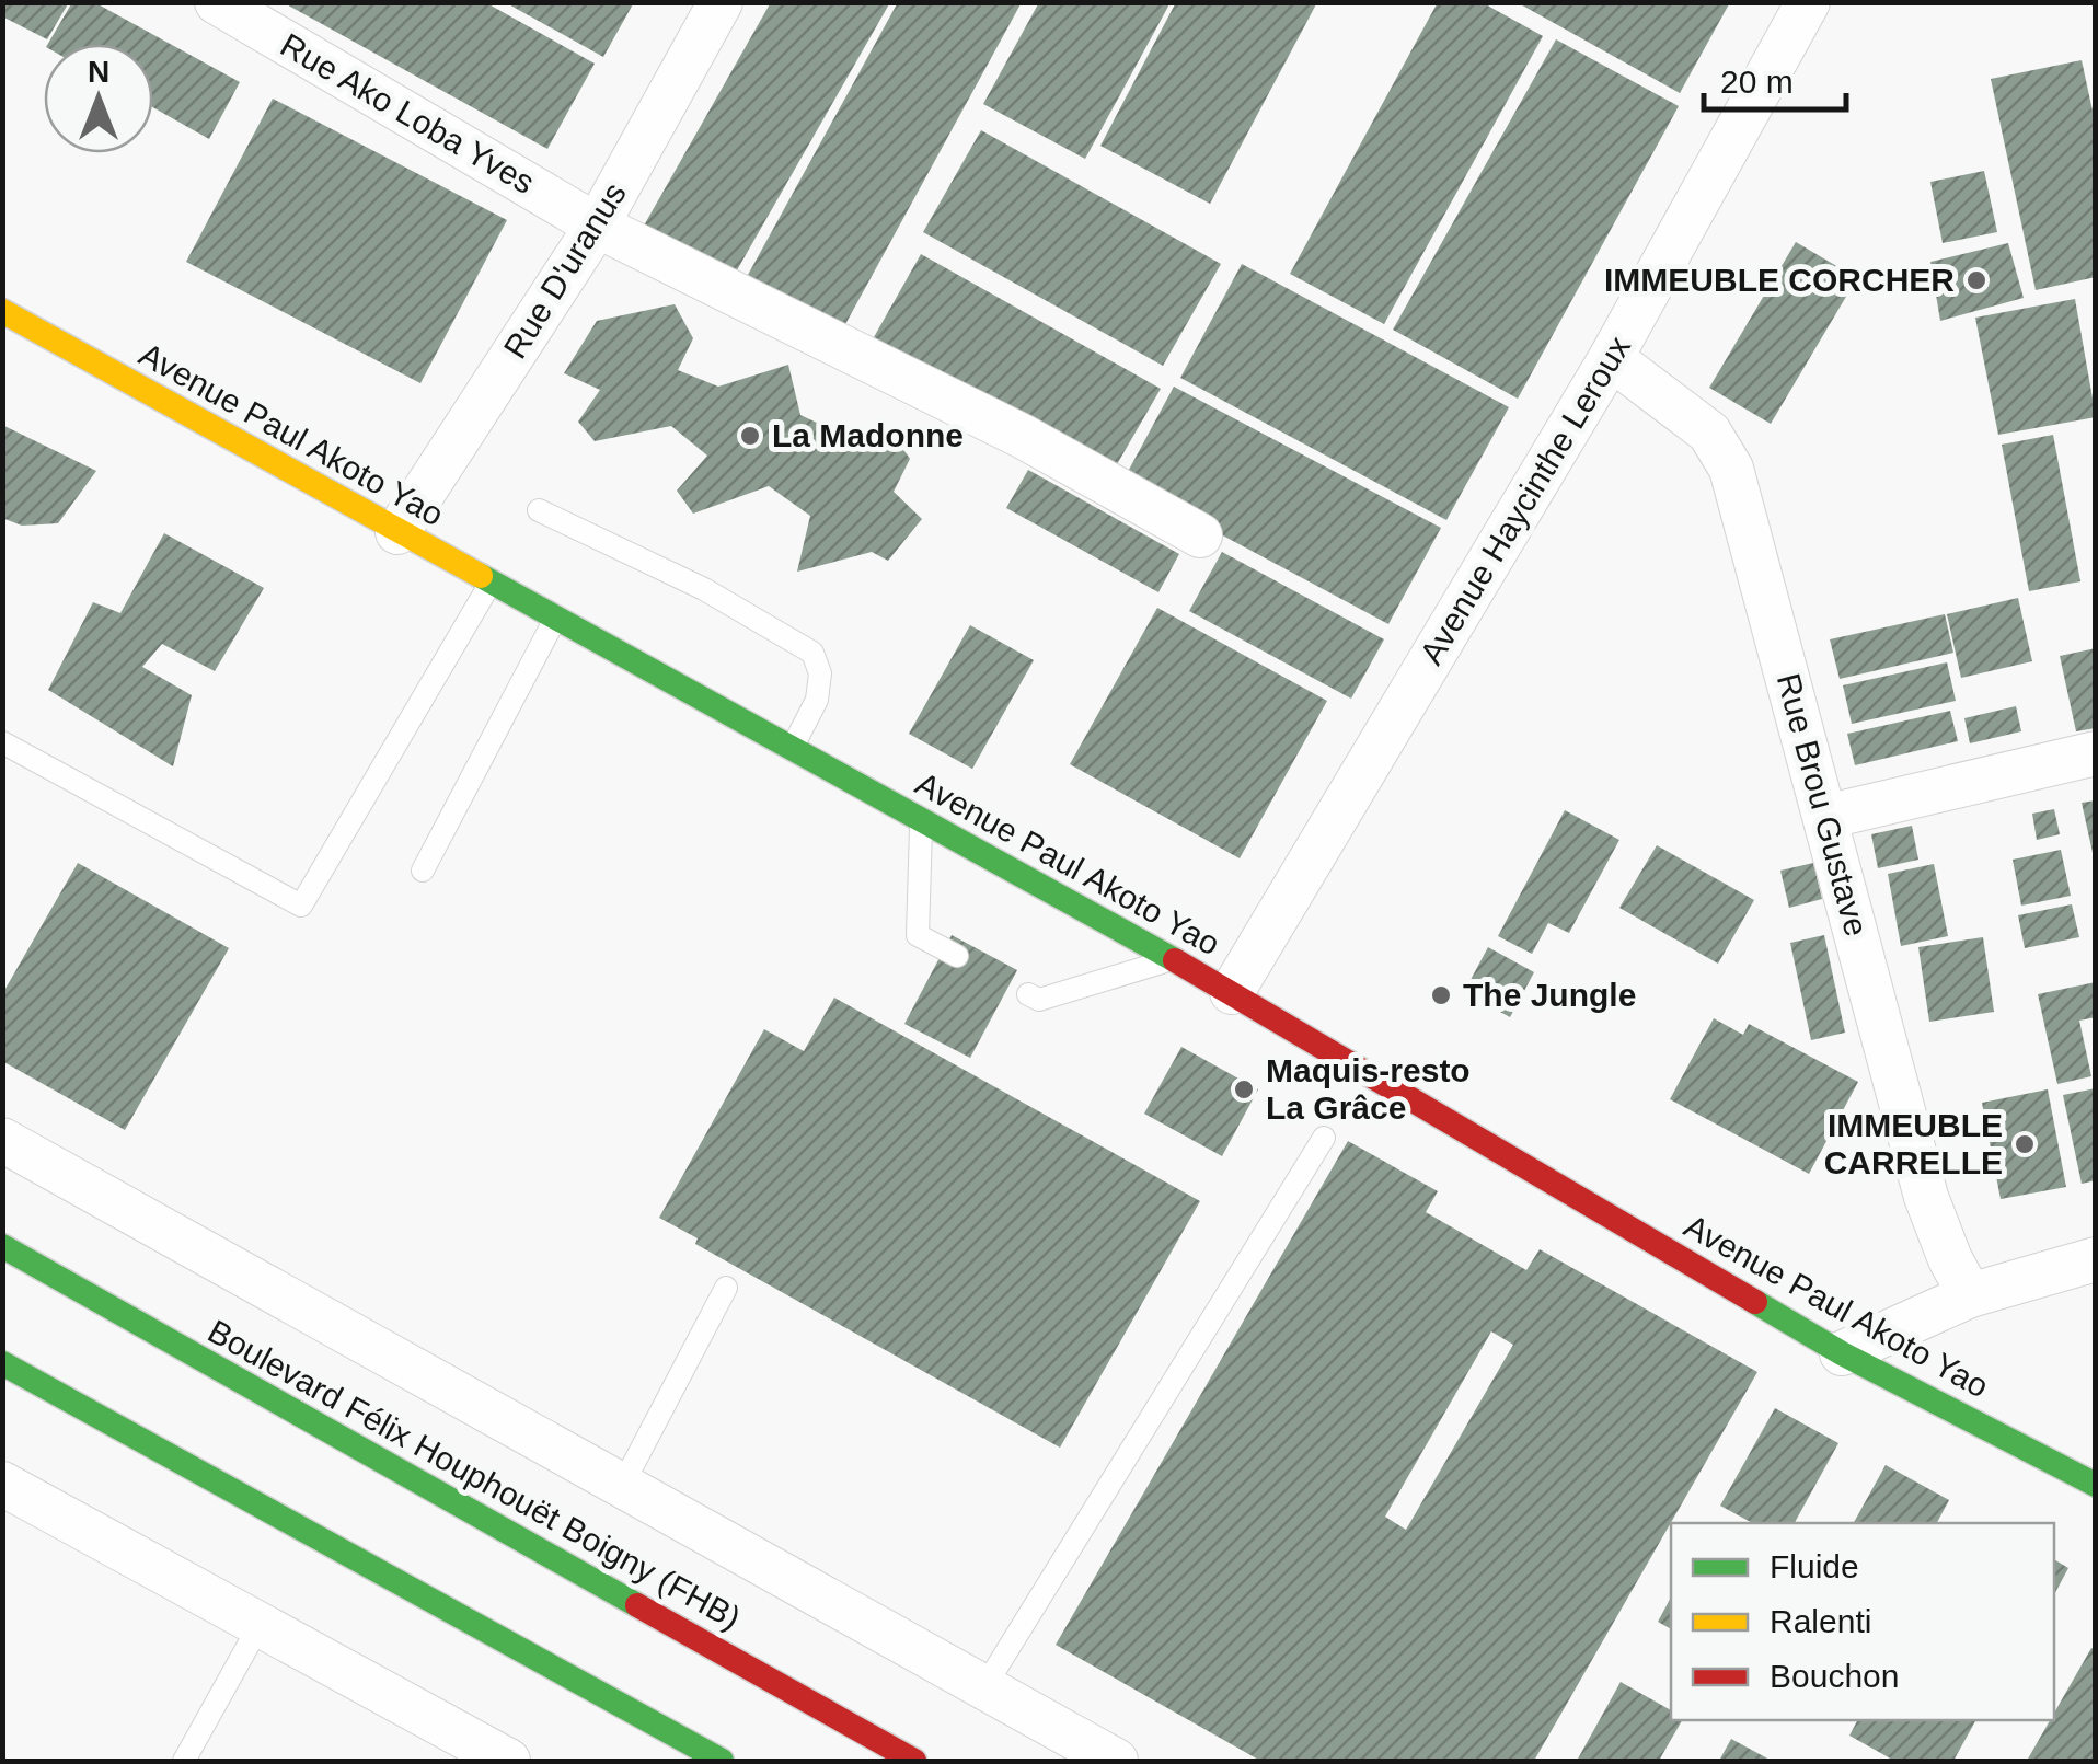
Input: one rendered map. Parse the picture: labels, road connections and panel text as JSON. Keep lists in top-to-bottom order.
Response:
{
  "streets": {
    "main road": ["Avenue Paul Akoto Yao", "Boulevard Félix Houphouët Boigny (FHB)"],
    "street": [
      "Rue Ako Loba Yves",
      "Rue D'uranus",
      "Avenue Haycinthe Leroux",
      "Rue Brou Gustave"
    ]
  },
  "crossings": [
    ["Rue Ako Loba Yves", "Rue D'uranus"],
    ["Rue D'uranus", "Avenue Paul Akoto Yao"],
    ["Avenue Paul Akoto Yao", "Avenue Haycinthe Leroux"],
    ["Avenue Haycinthe Leroux", "Rue Brou Gustave"]
  ],
  "places": [
    "IMMEUBLE CORCHER",
    "La Madonne",
    "The Jungle",
    "Maquis-resto La Grâce",
    "IMMEUBLE CARRELLE"
  ],
  "legend": ["Fluide", "Ralenti", "Bouchon"],
  "scale_bar": "20 m",
  "north": "top"
}
